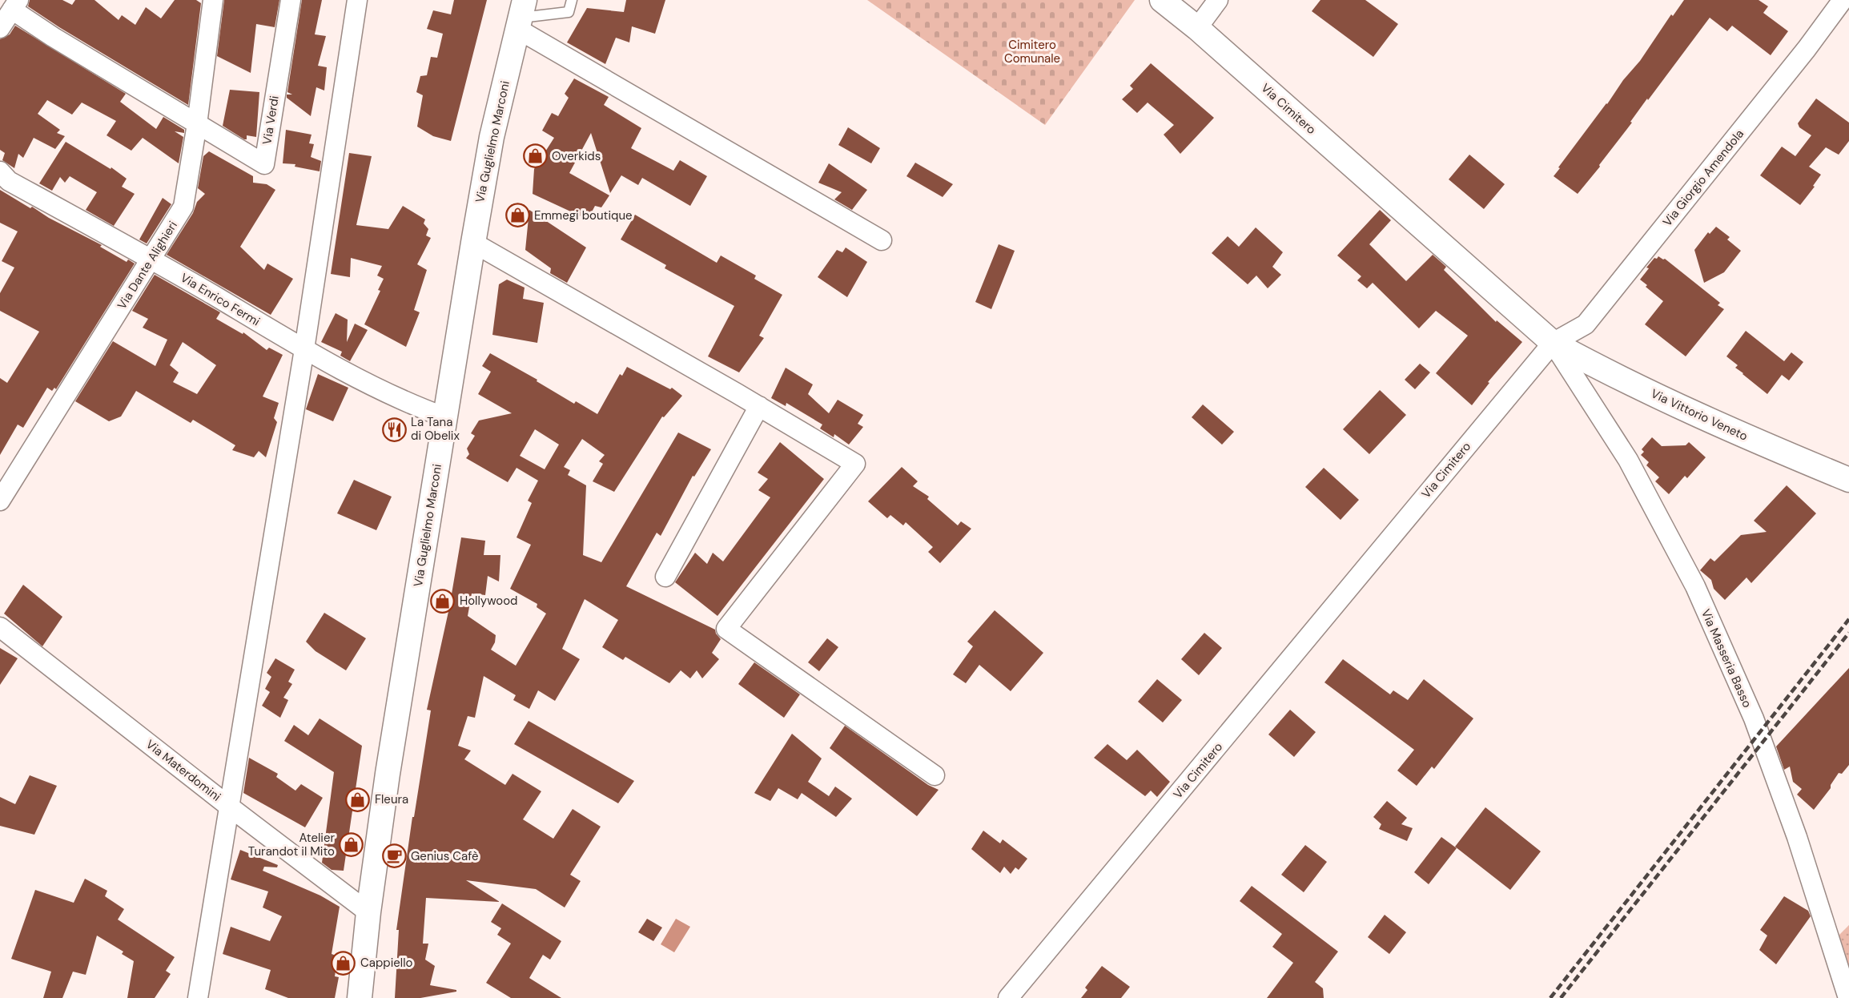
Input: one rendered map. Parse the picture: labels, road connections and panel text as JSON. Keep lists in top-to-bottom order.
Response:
{
  "streets": {
    "street": [
      "Via Cimitero",
      "Via Verdi",
      "Via Guglielmo Marconi",
      "Via Giorgio Amendola",
      "Via Dante Alighieri",
      "Via Enrico Fermi",
      "Via Vittorio Veneto",
      "Via Masseria Basso",
      "Via Materdomini"
    ]
  },
  "crossings": [
    ["Via Cimitero", "Via Giorgio Amendola"],
    ["Via Cimitero", "Via Vittorio Veneto"],
    ["Via Cimitero", "Via Masseria Basso"],
    ["Via Verdi", "Via Dante Alighieri"],
    ["Via Guglielmo Marconi", "Via Enrico Fermi"],
    ["Via Guglielmo Marconi", "Via Materdomini"],
    ["Via Giorgio Amendola", "Via Vittorio Veneto"],
    ["Via Giorgio Amendola", "Via Masseria Basso"],
    ["Via Dante Alighieri", "Via Enrico Fermi"],
    ["Via Vittorio Veneto", "Via Masseria Basso"]
  ],
  "parks": ["Cimitero Comunale"],
  "places": {
    "shop": [
      "Overkids",
      "Emmegi boutique",
      "Hollywood",
      "Fleura",
      "Atelier Turandot il Mito",
      "Cappiello"
    ],
    "restaurant": ["La Tana di Obelix"],
    "cafe": ["Genius Cafè"]
  }
}
